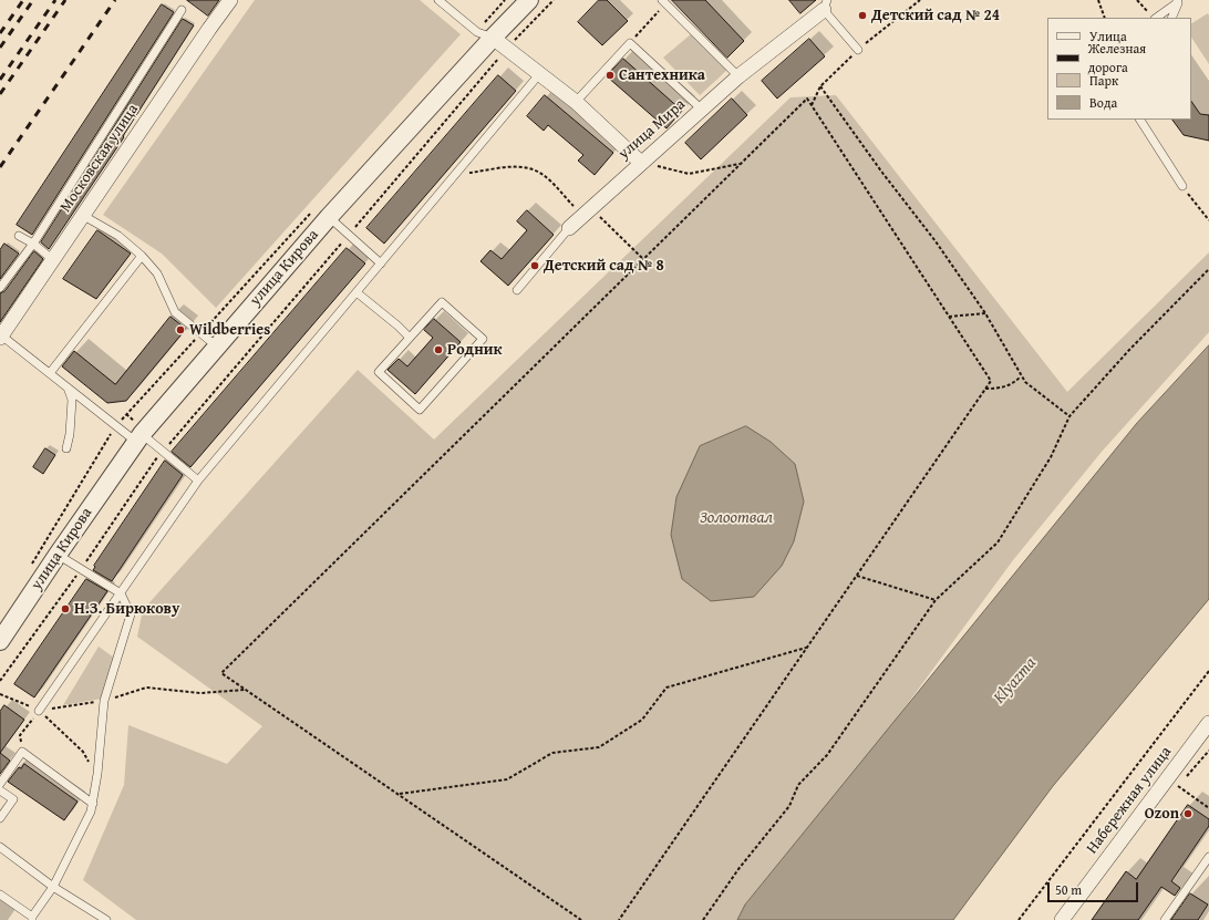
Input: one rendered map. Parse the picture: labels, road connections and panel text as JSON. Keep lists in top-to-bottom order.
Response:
{
  "streets": {
    "street": [
      "улица Мира",
      "Московская улица",
      "улица Кирова",
      "Набережная улица"
    ]
  },
  "water": ["Золоотвал", "Klyazma"],
  "places": [
    "Детский сад № 24",
    "Сантехника",
    "Детский сад № 8",
    "Wildberries",
    "Родник",
    "Н.З. Бирюкову",
    "Ozon"
  ],
  "legend": [
    "Улица",
    "Железная дорога",
    "Парк",
    "Вода"
  ],
  "scale_bar": "50 m"
}
